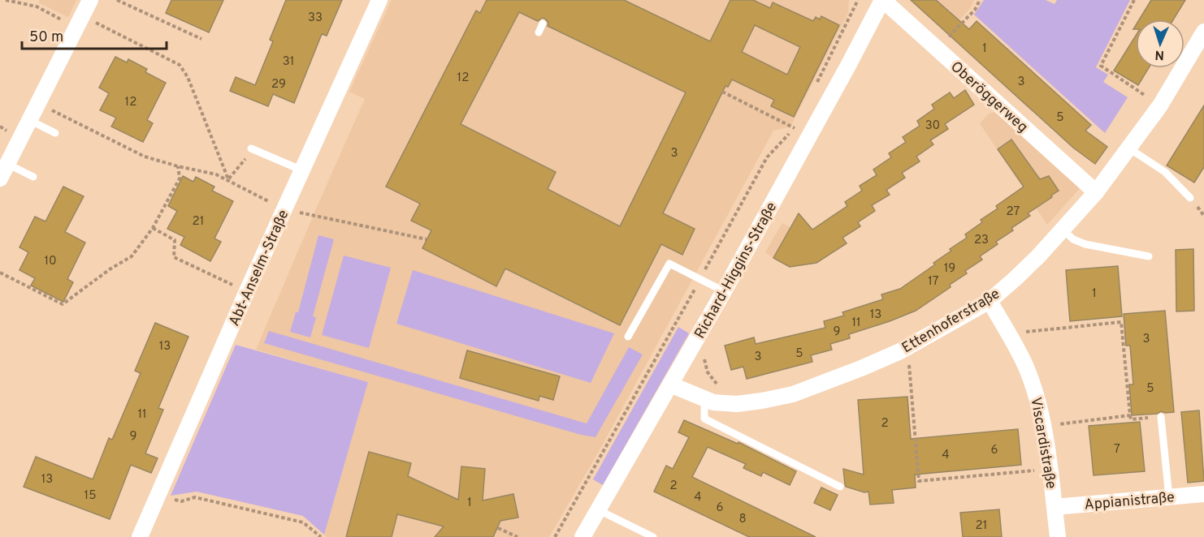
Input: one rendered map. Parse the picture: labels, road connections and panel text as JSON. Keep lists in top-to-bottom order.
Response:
{
  "streets": {
    "street": [
      "Oberöggerweg",
      "Abt-Anselm-Straße",
      "Richard-Higgins-Straße",
      "Ettenhoferstraße",
      "Viscardistraße",
      "Appianistraße"
    ]
  },
  "crossings": [
    ["Oberöggerweg", "Richard-Higgins-Straße"],
    ["Oberöggerweg", "Ettenhoferstraße"],
    ["Richard-Higgins-Straße", "Ettenhoferstraße"],
    ["Ettenhoferstraße", "Viscardistraße"],
    ["Viscardistraße", "Appianistraße"]
  ],
  "house_numbers": [
    "33",
    "1",
    "31",
    "12",
    "3",
    "29",
    "12",
    "5",
    "30",
    "3",
    "27",
    "21",
    "23",
    "10",
    "19",
    "17",
    "1",
    "13",
    "11",
    "9",
    "3",
    "13",
    "5",
    "3",
    "5",
    "11",
    "2",
    "9",
    "7",
    "6",
    "4",
    "13",
    "2",
    "15",
    "4",
    "1",
    "6",
    "8",
    "21"
  ],
  "scale_bar": "50 m",
  "north": "bottom"
}
